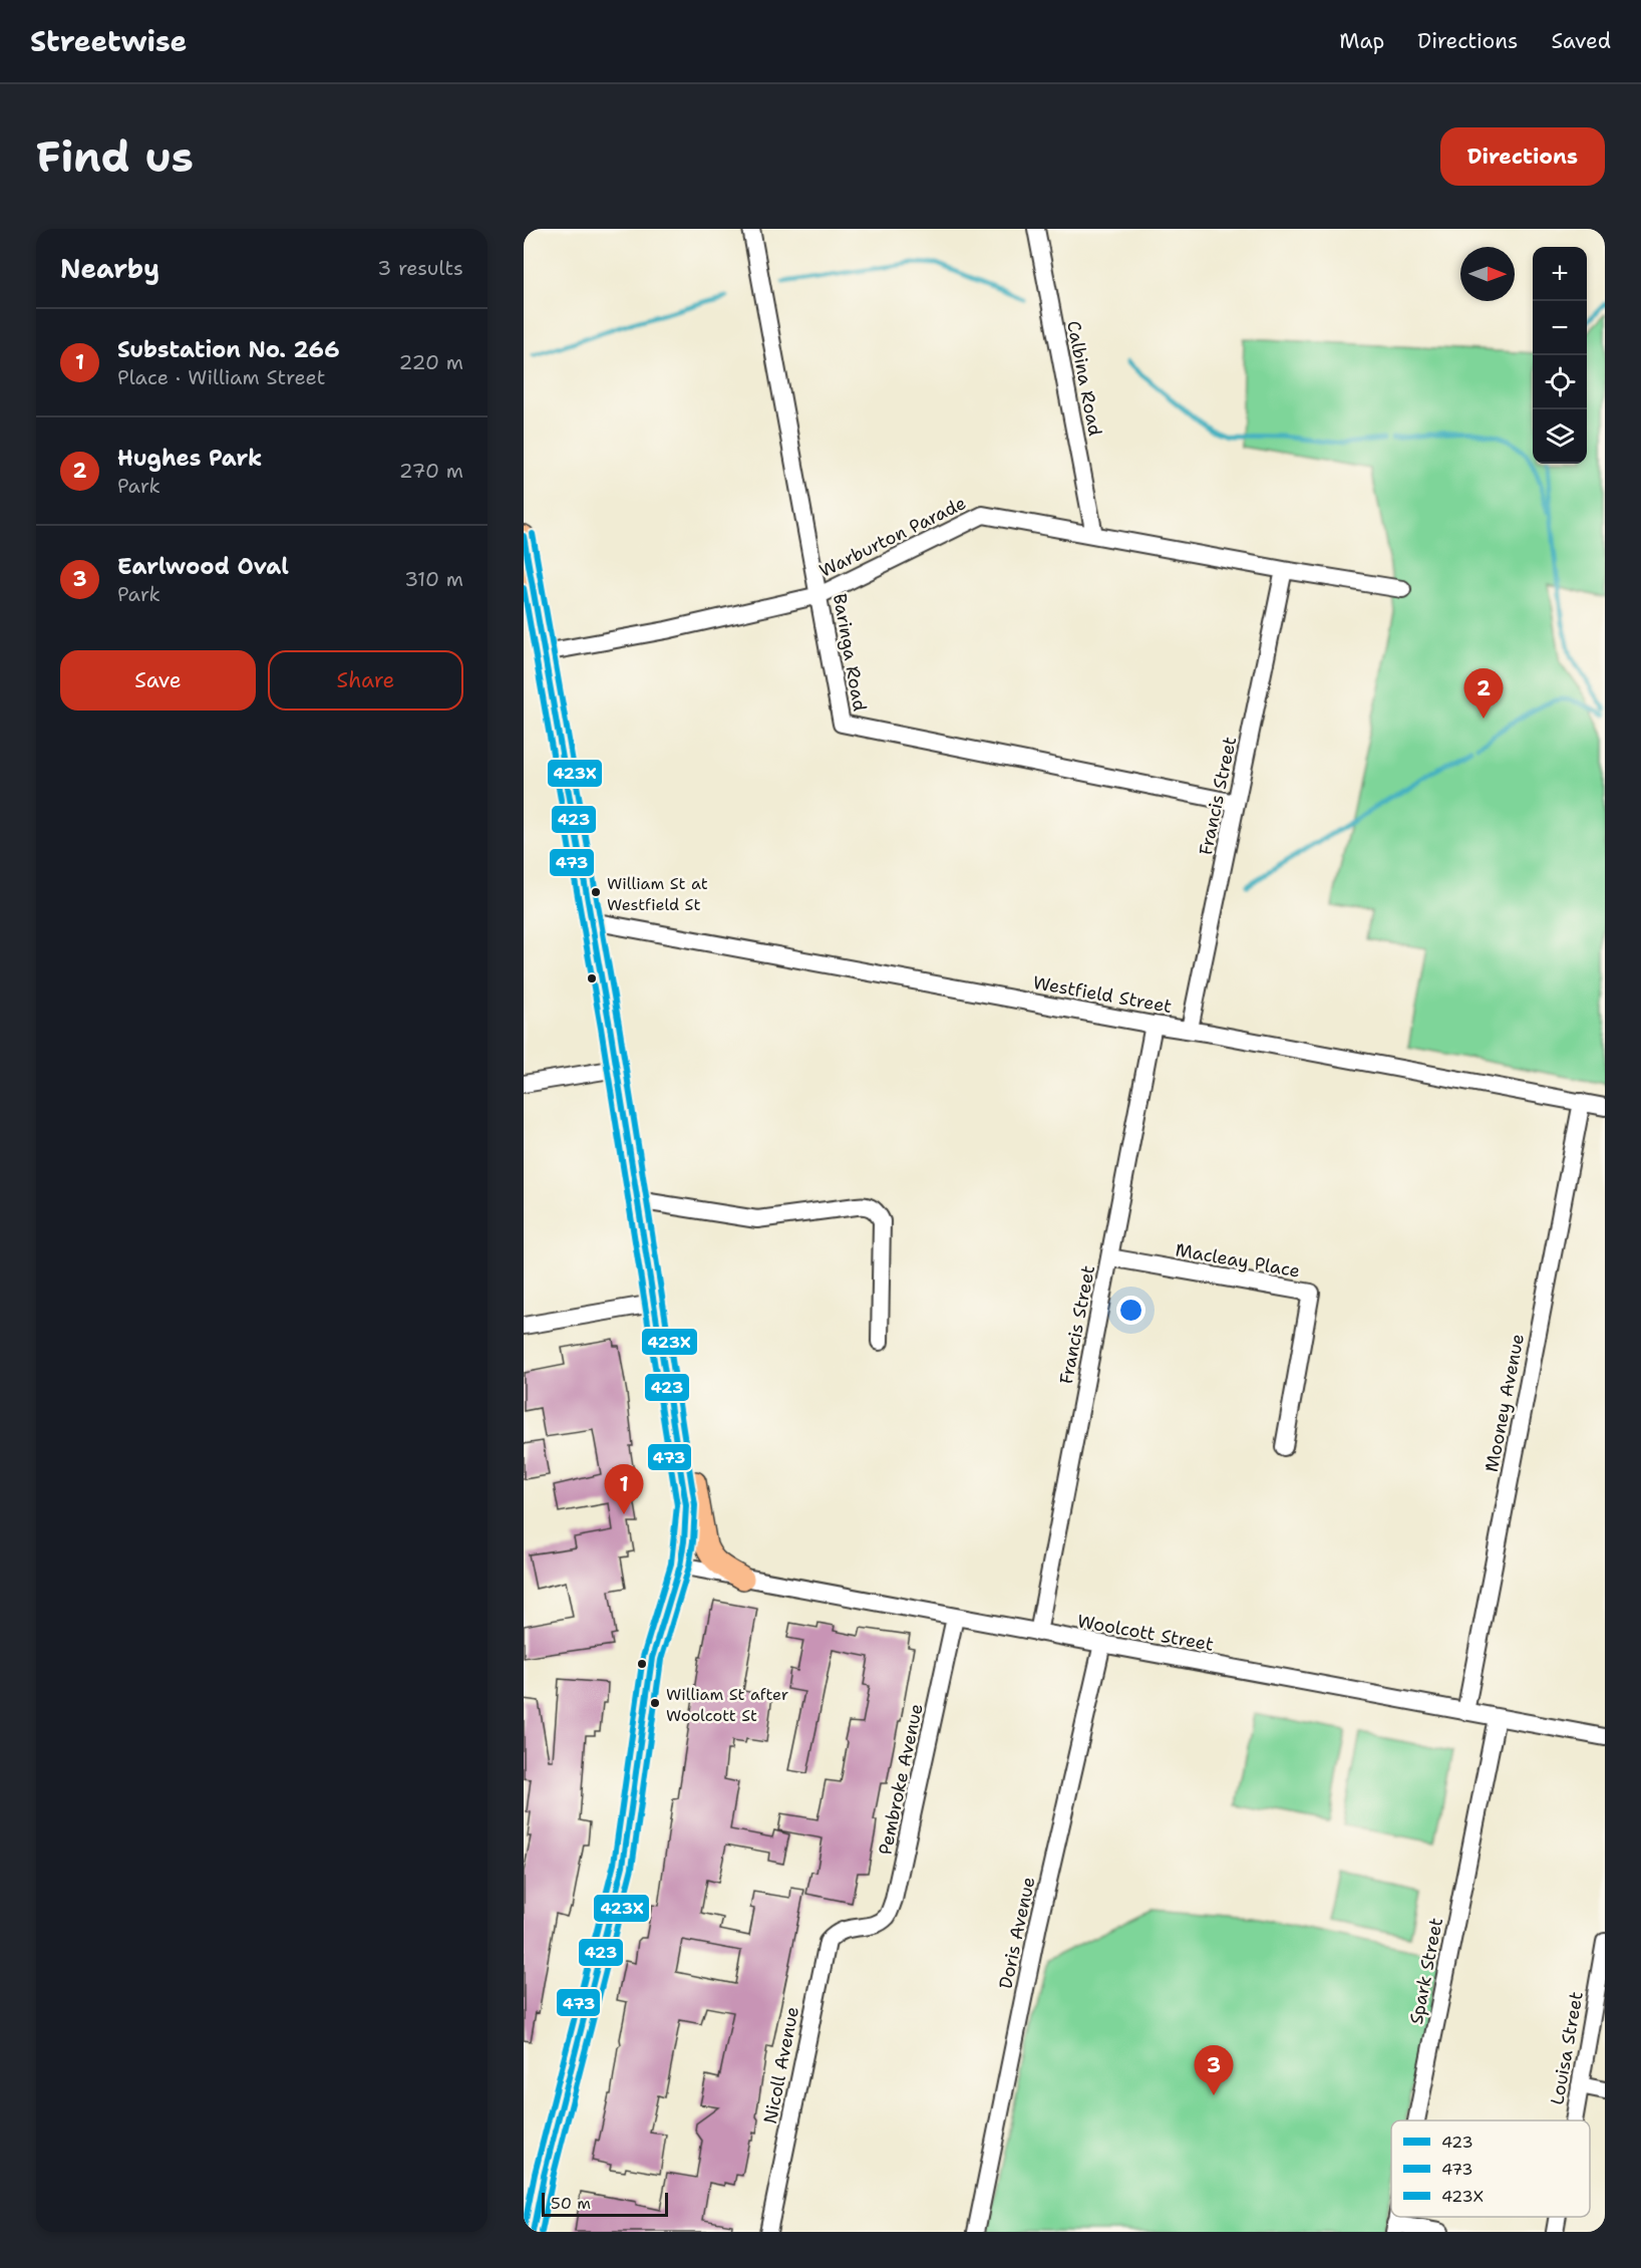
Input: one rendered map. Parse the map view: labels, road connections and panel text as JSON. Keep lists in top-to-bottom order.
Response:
{
  "streets": {
    "street": [
      "Calbina Road",
      "Warburton Parade",
      "Baringa Road",
      "Francis Street",
      "Westfield Street",
      "Macleay Place",
      "Mooney Avenue",
      "Woolcott Street",
      "Pembroke Avenue",
      "Doris Avenue",
      "Spark Street",
      "Louisa Street",
      "Nicoll Avenue"
    ]
  },
  "crossings": [
    ["Calbina Road", "Warburton Parade"],
    ["Warburton Parade", "Baringa Road"],
    ["Warburton Parade", "Francis Street"],
    ["Baringa Road", "Francis Street"],
    ["Francis Street", "Westfield Street"],
    ["Francis Street", "Macleay Place"],
    ["Francis Street", "Woolcott Street"],
    ["Westfield Street", "Mooney Avenue"],
    ["Mooney Avenue", "Woolcott Street"],
    ["Woolcott Street", "Pembroke Avenue"],
    ["Woolcott Street", "Doris Avenue"],
    ["Woolcott Street", "Spark Street"],
    ["Pembroke Avenue", "Nicoll Avenue"]
  ],
  "places": ["William St at Westfield St", "William St after Woolcott St"],
  "lines": ["transit line 423X", "transit line 423", "transit line 473"],
  "legend": ["423", "473", "423X"],
  "scale_bar": "50 m",
  "north": "right",
  "page": {
    "header": "Streetwise",
    "nav": ["Map", "Directions", "Saved"],
    "buttons": [
      "Directions",
      ["Save", "Share"]
    ],
    "title": "Find us",
    "heading": ["Nearby", "3 results"],
    "map_buttons": ["+", "−"],
    "list": [
      {
        "mark": "1",
        "name": "Substation No. 266",
        "note": "Place · William Street",
        "value": "220 m"
      },
      {
        "mark": "2",
        "name": "Hughes Park",
        "note": "Park",
        "value": "270 m"
      },
      {
        "mark": "3",
        "name": "Earlwood Oval",
        "note": "Park",
        "value": "310 m"
      }
    ],
    "pins": ["2", "1", "3"],
    "scale": "50 m"
  }
}
